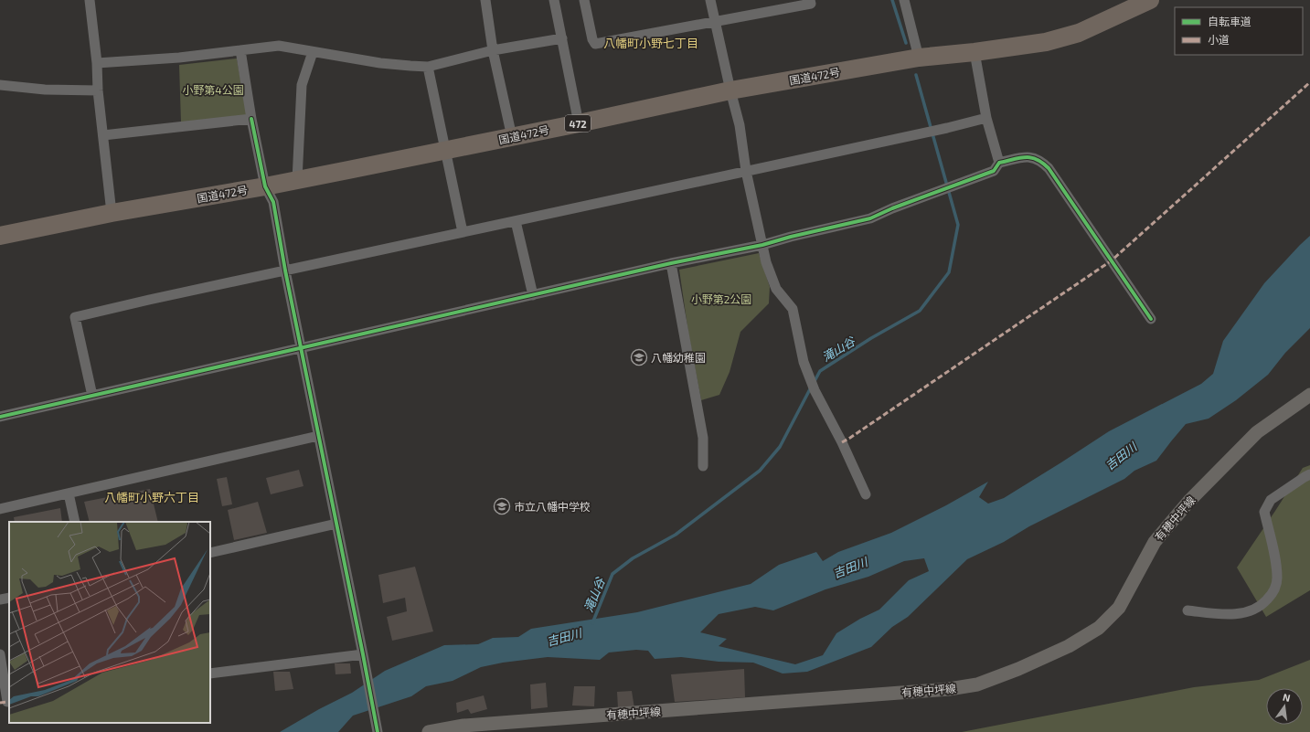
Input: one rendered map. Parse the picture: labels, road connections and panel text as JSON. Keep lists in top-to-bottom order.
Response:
{
  "streets": {
    "highway": ["国道472号", "472"],
    "main road": ["有穂中坪線"]
  },
  "districts": ["八幡町小野七丁目", "八幡町小野六丁目"],
  "water": ["滝山谷", "吉田川"],
  "parks": ["小野第4公園", "小野第2公園"],
  "places": {
    "school or university": ["八幡幼稚園", "市立八幡中学校"]
  },
  "legend": ["自転車道", "小道"],
  "north": "top"
}
